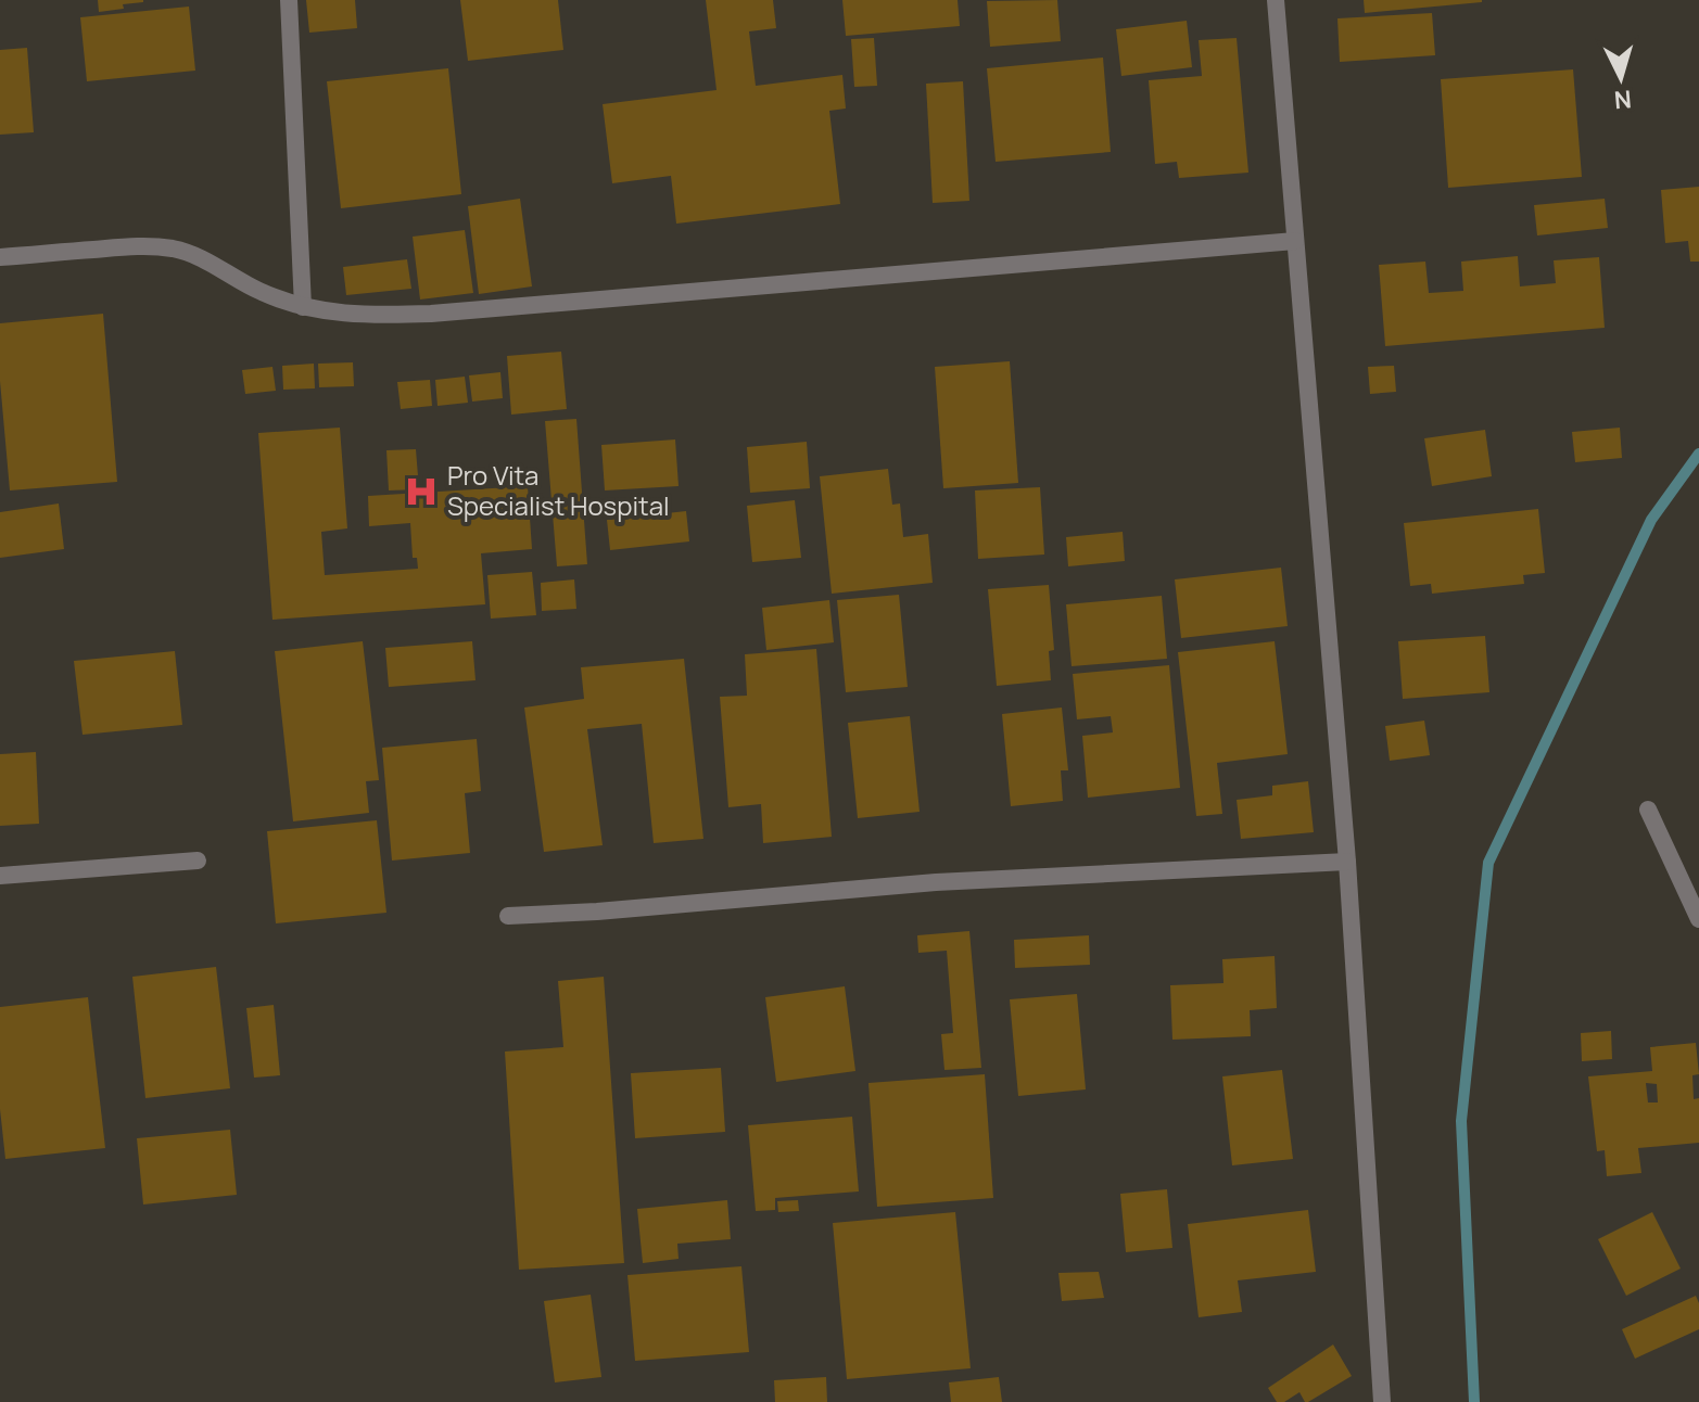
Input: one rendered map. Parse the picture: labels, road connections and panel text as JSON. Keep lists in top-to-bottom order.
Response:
{
  "places": {
    "hospital": ["Pro Vita Specialist Hospital"]
  },
  "north": "bottom"
}
